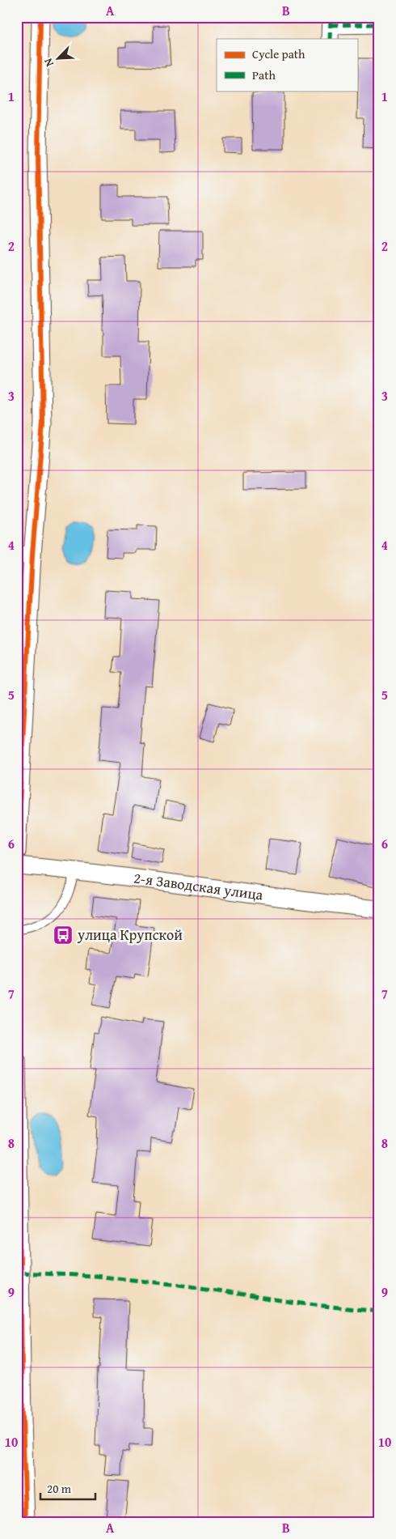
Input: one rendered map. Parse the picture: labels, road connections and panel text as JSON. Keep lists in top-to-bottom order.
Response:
{
  "streets": {
    "street": ["2-я Заводская улица"]
  },
  "places": {
    "bus stop": ["улица Крупской"]
  },
  "legend": ["Cycle path", "Path"],
  "scale_bar": "20 m",
  "north": "bottom left",
  "grid": {
    "columns": ["A", "B"],
    "rows": [
      "1",
      "2",
      "3",
      "4",
      "5",
      "6",
      "7",
      "8",
      "9",
      "10"
    ]
  }
}
